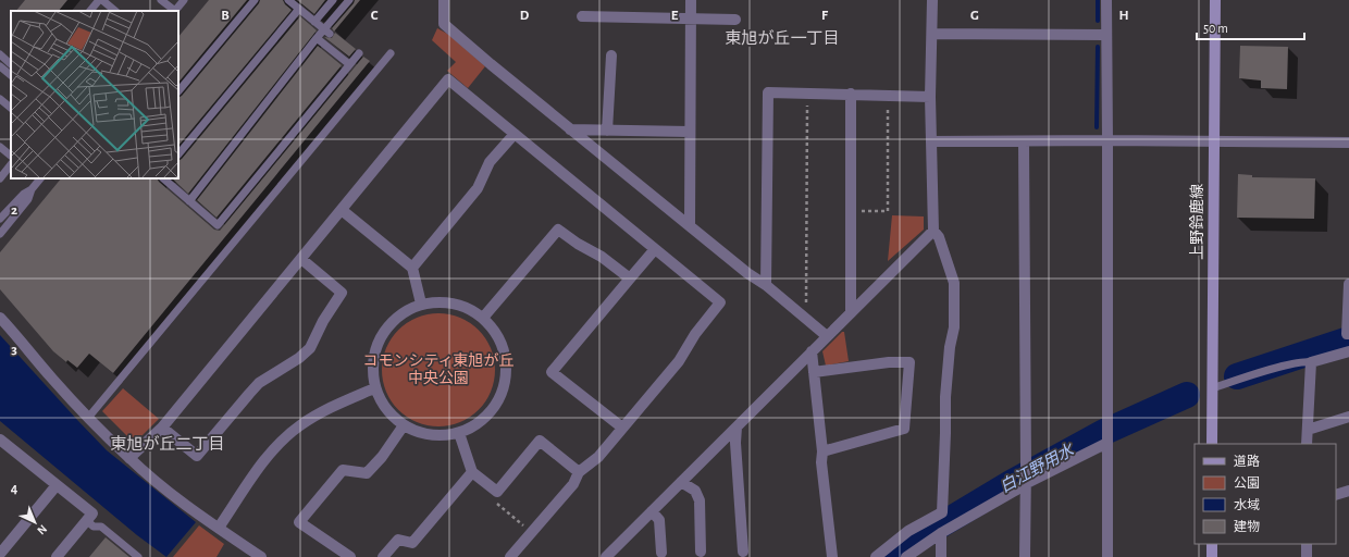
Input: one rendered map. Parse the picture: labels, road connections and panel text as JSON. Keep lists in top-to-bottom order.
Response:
{
  "streets": {
    "main road": ["上野鈴鹿線"]
  },
  "districts": ["東旭が丘一丁目", "東旭が丘二丁目"],
  "water": ["白江野用水"],
  "parks": ["コモンシティ東旭が丘 中央公園"],
  "legend": [
    "道路",
    "公園",
    "水域",
    "建物"
  ],
  "scale_bar": "50 m",
  "north": "bottom right",
  "grid": {
    "columns": [
      "B",
      "C",
      "D",
      "E",
      "F",
      "G",
      "H"
    ],
    "rows": ["2", "3", "4"]
  }
}
